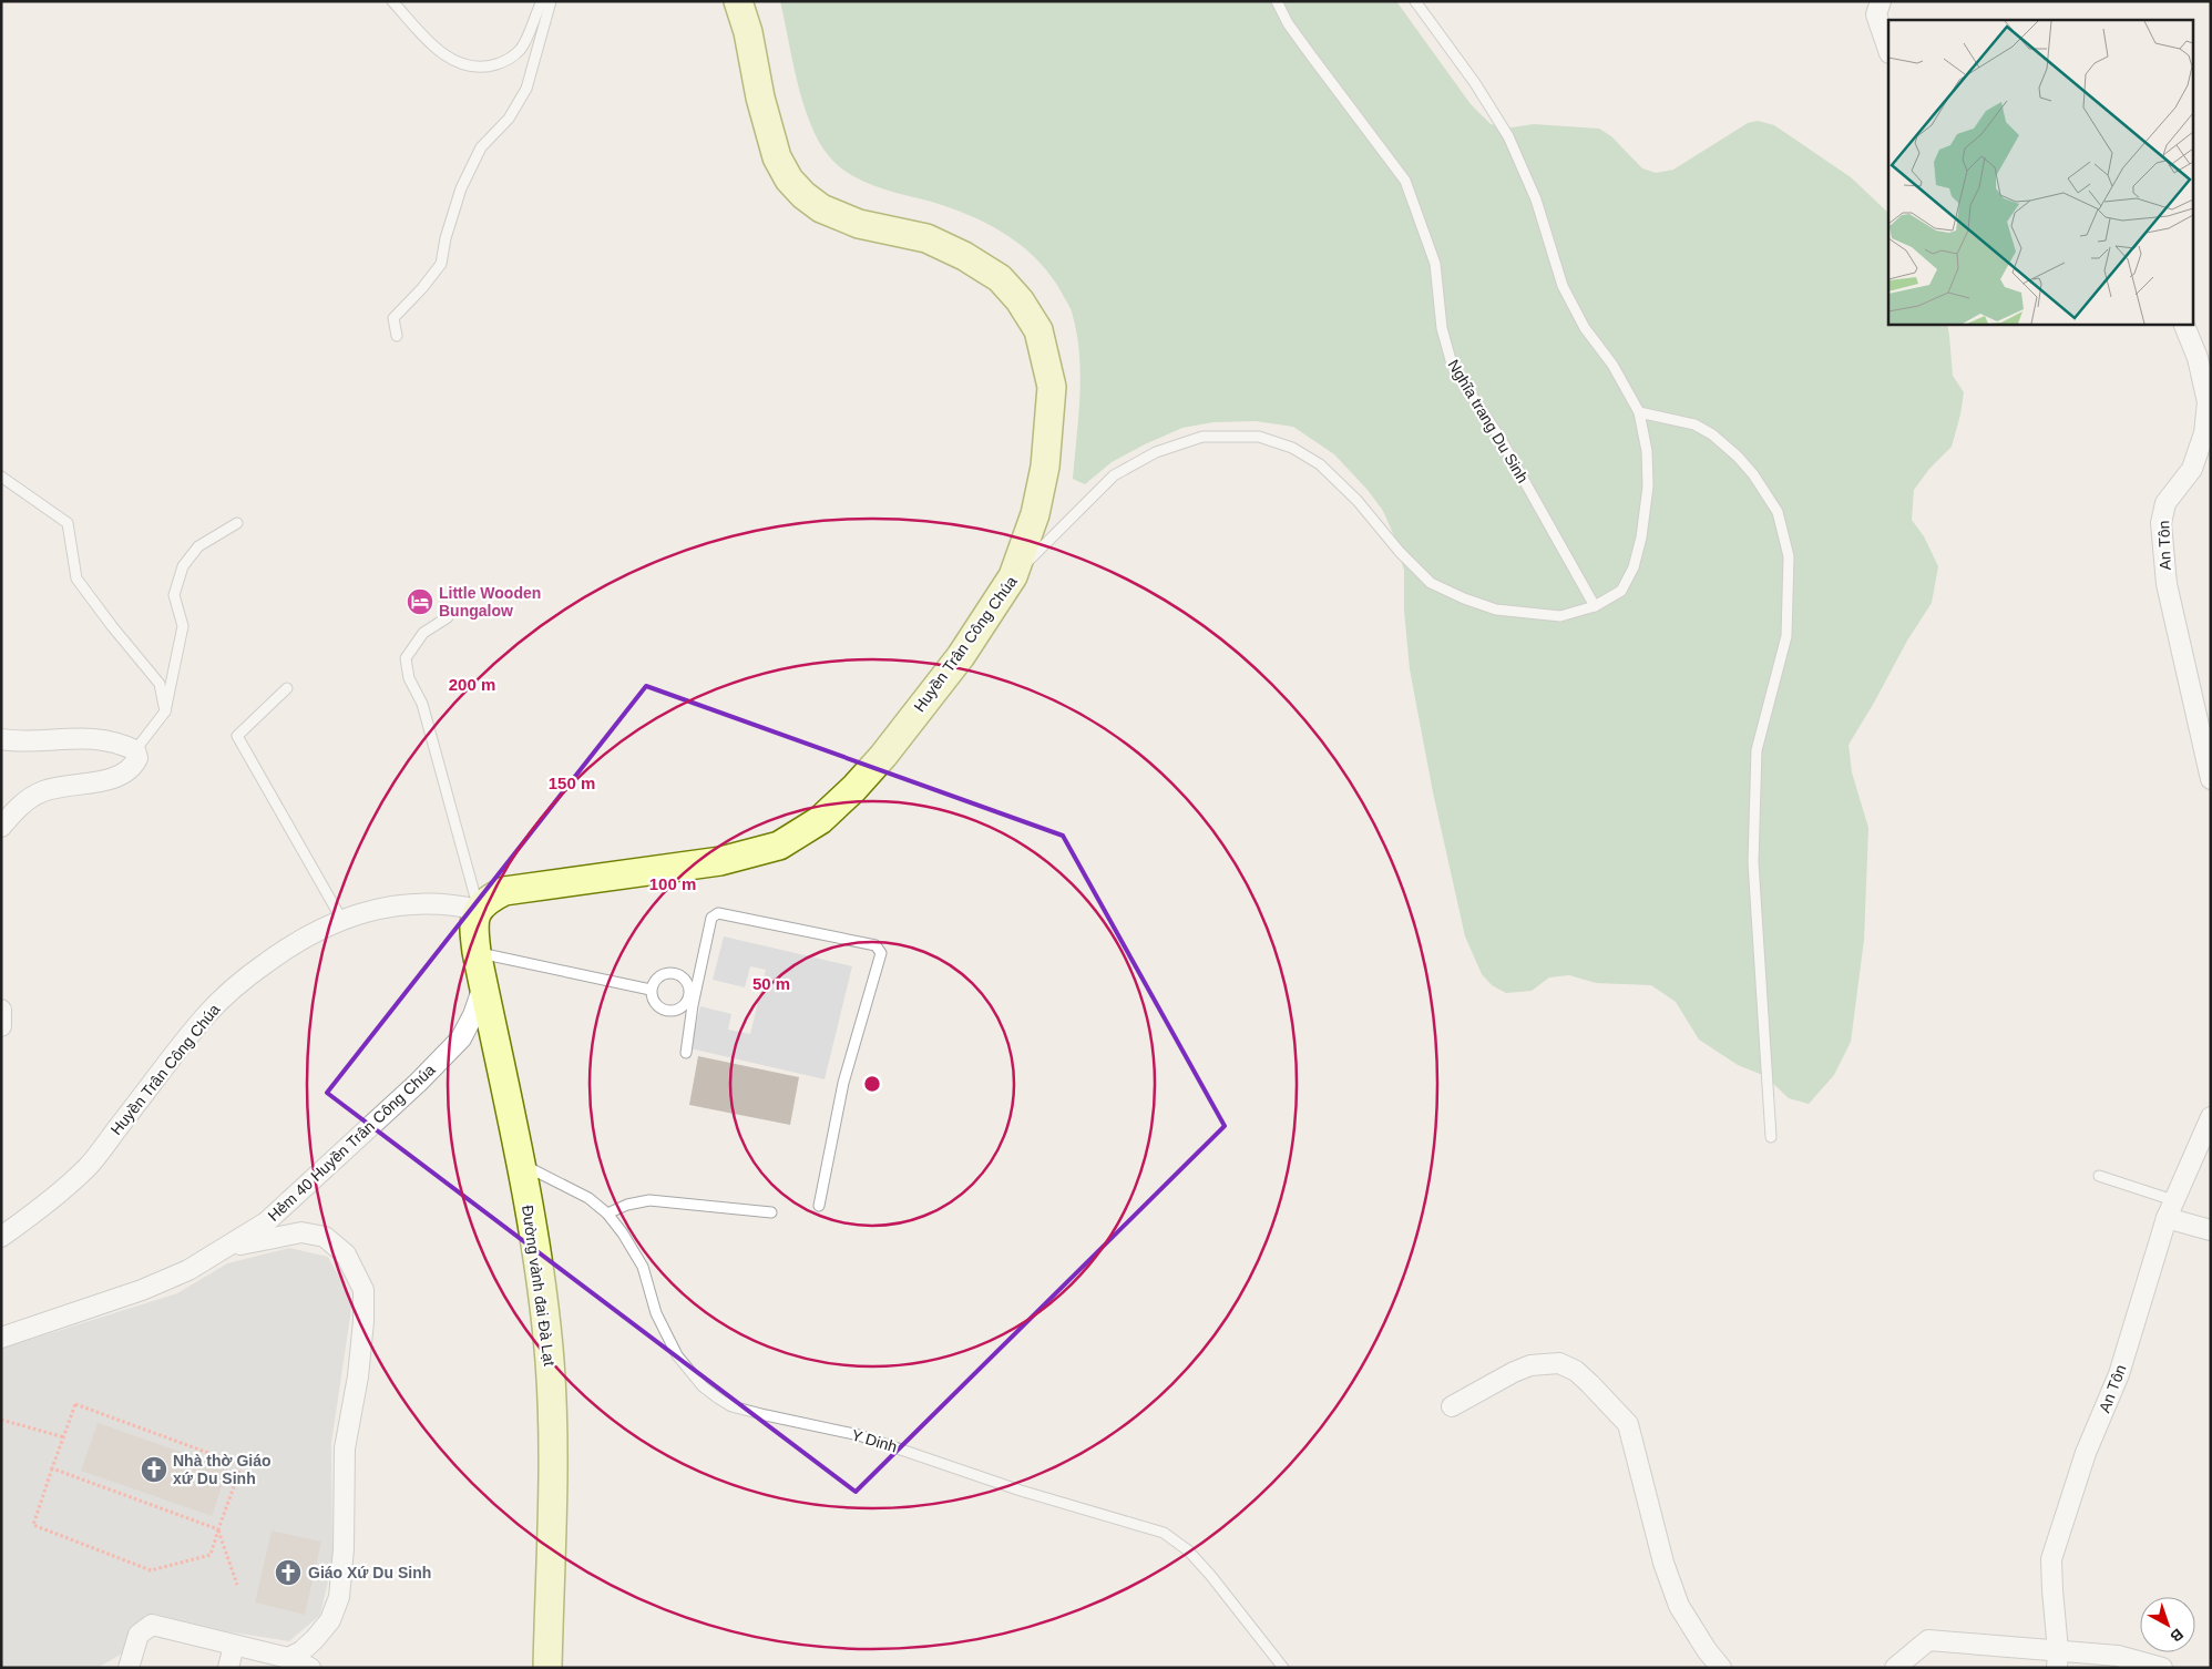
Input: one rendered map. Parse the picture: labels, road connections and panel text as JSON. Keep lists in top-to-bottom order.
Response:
{
  "streets": {
    "main road": ["Huyền Trân Công Chúa", "Đường vành đai Đà Lạt"],
    "street": ["An Tôn", "Hẻm 40 Huyền Trân Công Chúa"],
    "lane": ["Nghĩa trang Du Sinh", "Y Dinh"]
  },
  "crossings": [
    ["Nghĩa trang Du Sinh", "Huyền Trân Công Chúa"],
    ["Huyền Trân Công Chúa", "Đường vành đai Đà Lạt"],
    ["Hẻm 40 Huyền Trân Công Chúa", "Đường vành đai Đà Lạt"],
    ["Đường vành đai Đà Lạt", "Y Dinh"]
  ],
  "places": {
    "hotel": ["Little Wooden Bungalow"],
    "church": ["Nhà thờ Giáo xứ Du Sinh", "Giáo Xứ Du Sinh"]
  },
  "north": "bottom right",
  "rings": [
    "200 m",
    "150 m",
    "100 m",
    "50 m"
  ]
}
